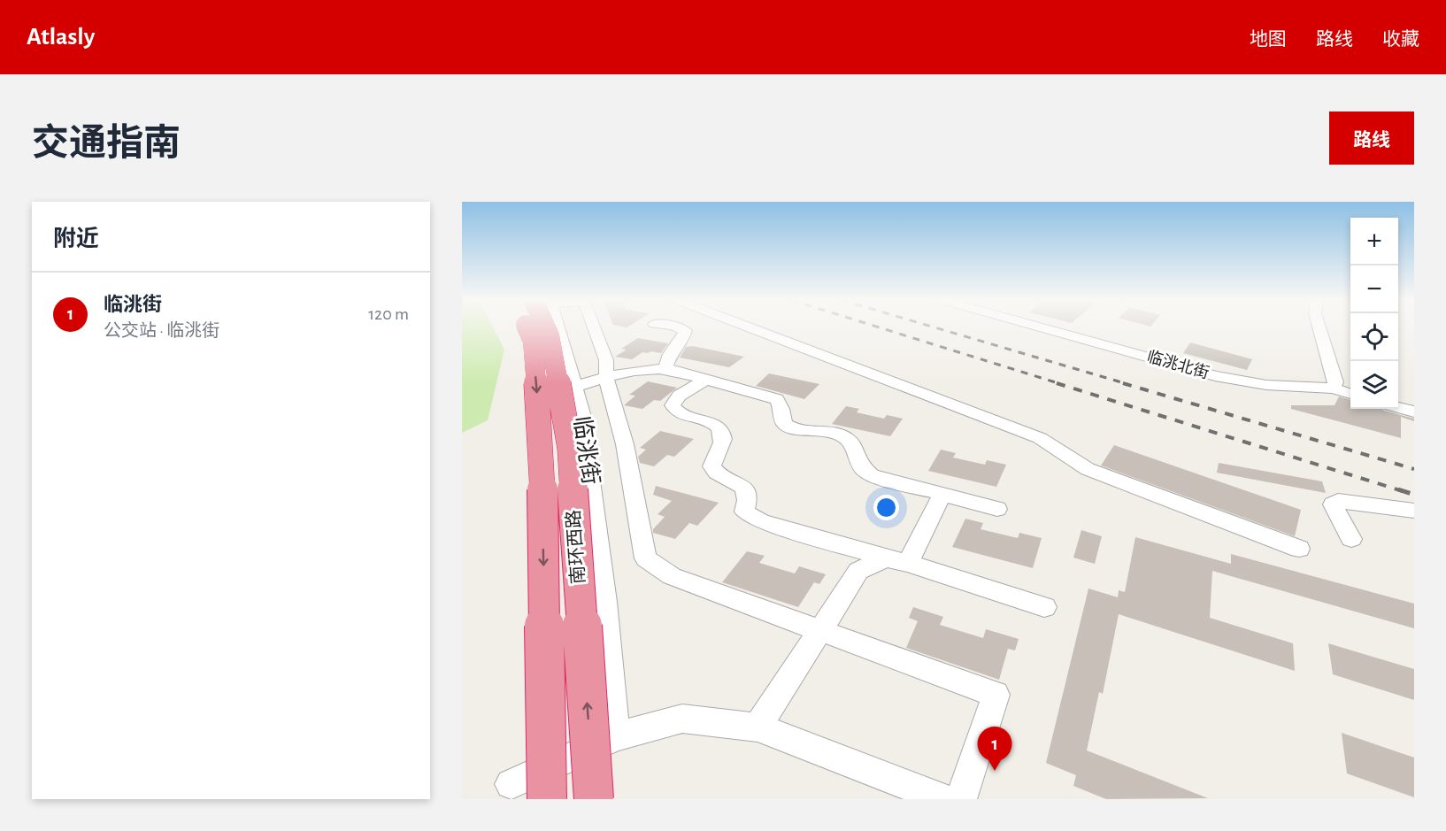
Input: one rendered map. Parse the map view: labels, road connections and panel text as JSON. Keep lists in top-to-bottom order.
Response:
{
  "streets": {
    "highway": ["南环西路"],
    "street": ["临洮北街", "临洮街"]
  },
  "page": {
    "header": "Atlasly",
    "nav": ["地图", "路线", "收藏"],
    "title": "交通指南",
    "buttons": "路线",
    "heading": "附近",
    "map_buttons": ["+", "−"],
    "list": [
      {
        "mark": "1",
        "name": "临洮街",
        "note": "公交站 · 临洮街",
        "value": "120 m"
      }
    ],
    "pins": "1"
  }
}
